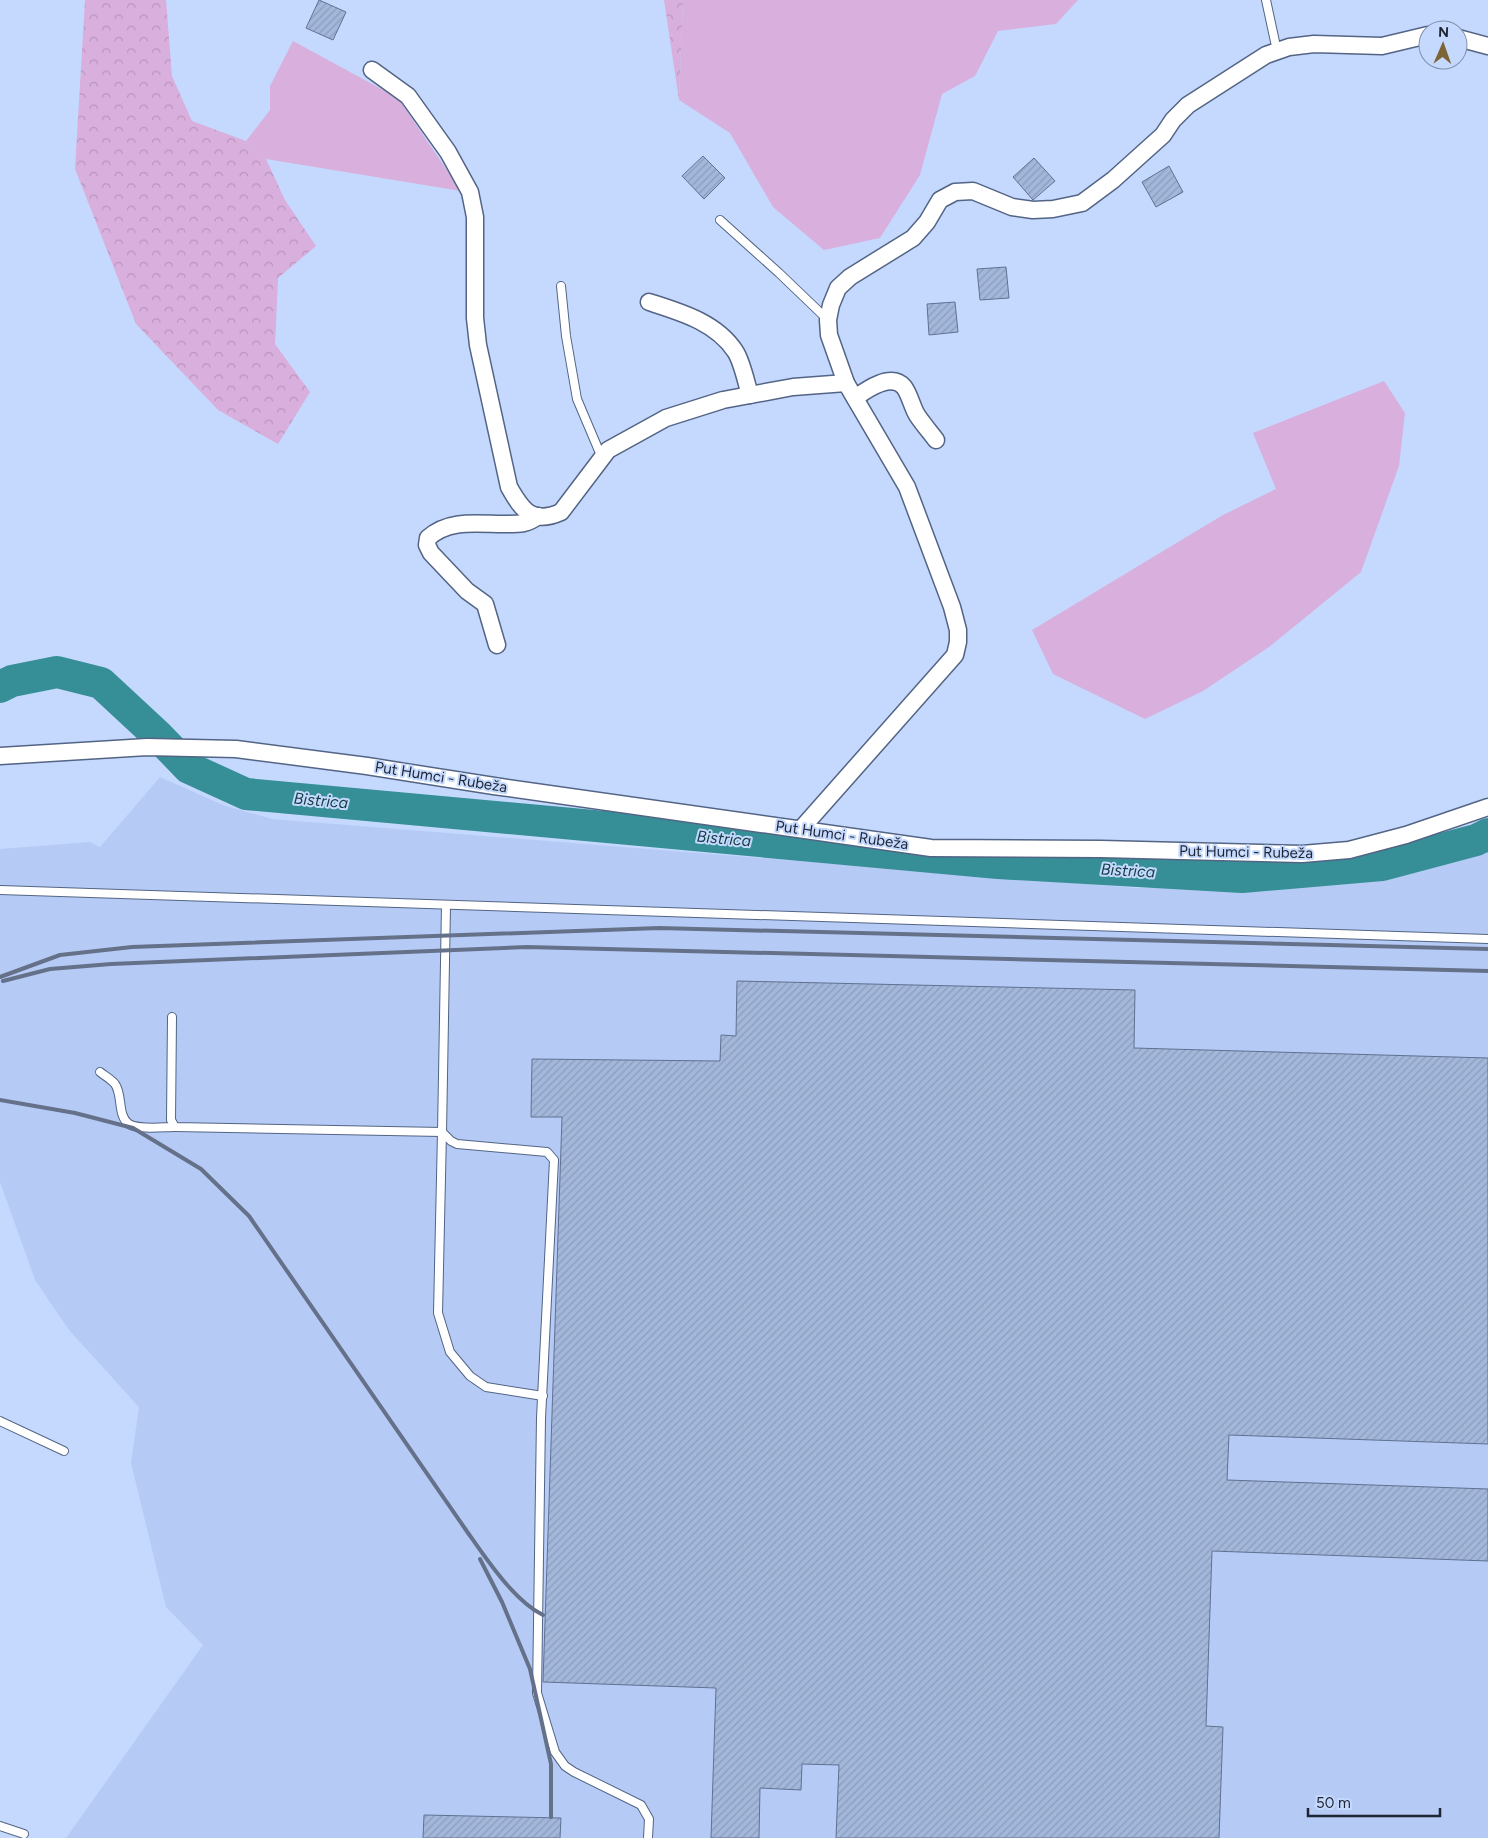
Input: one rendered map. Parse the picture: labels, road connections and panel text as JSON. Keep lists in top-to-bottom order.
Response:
{
  "streets": {
    "street": ["Put Humci - Rubeža"]
  },
  "water": ["Bistrica"],
  "scale_bar": "50 m",
  "north": "top"
}
